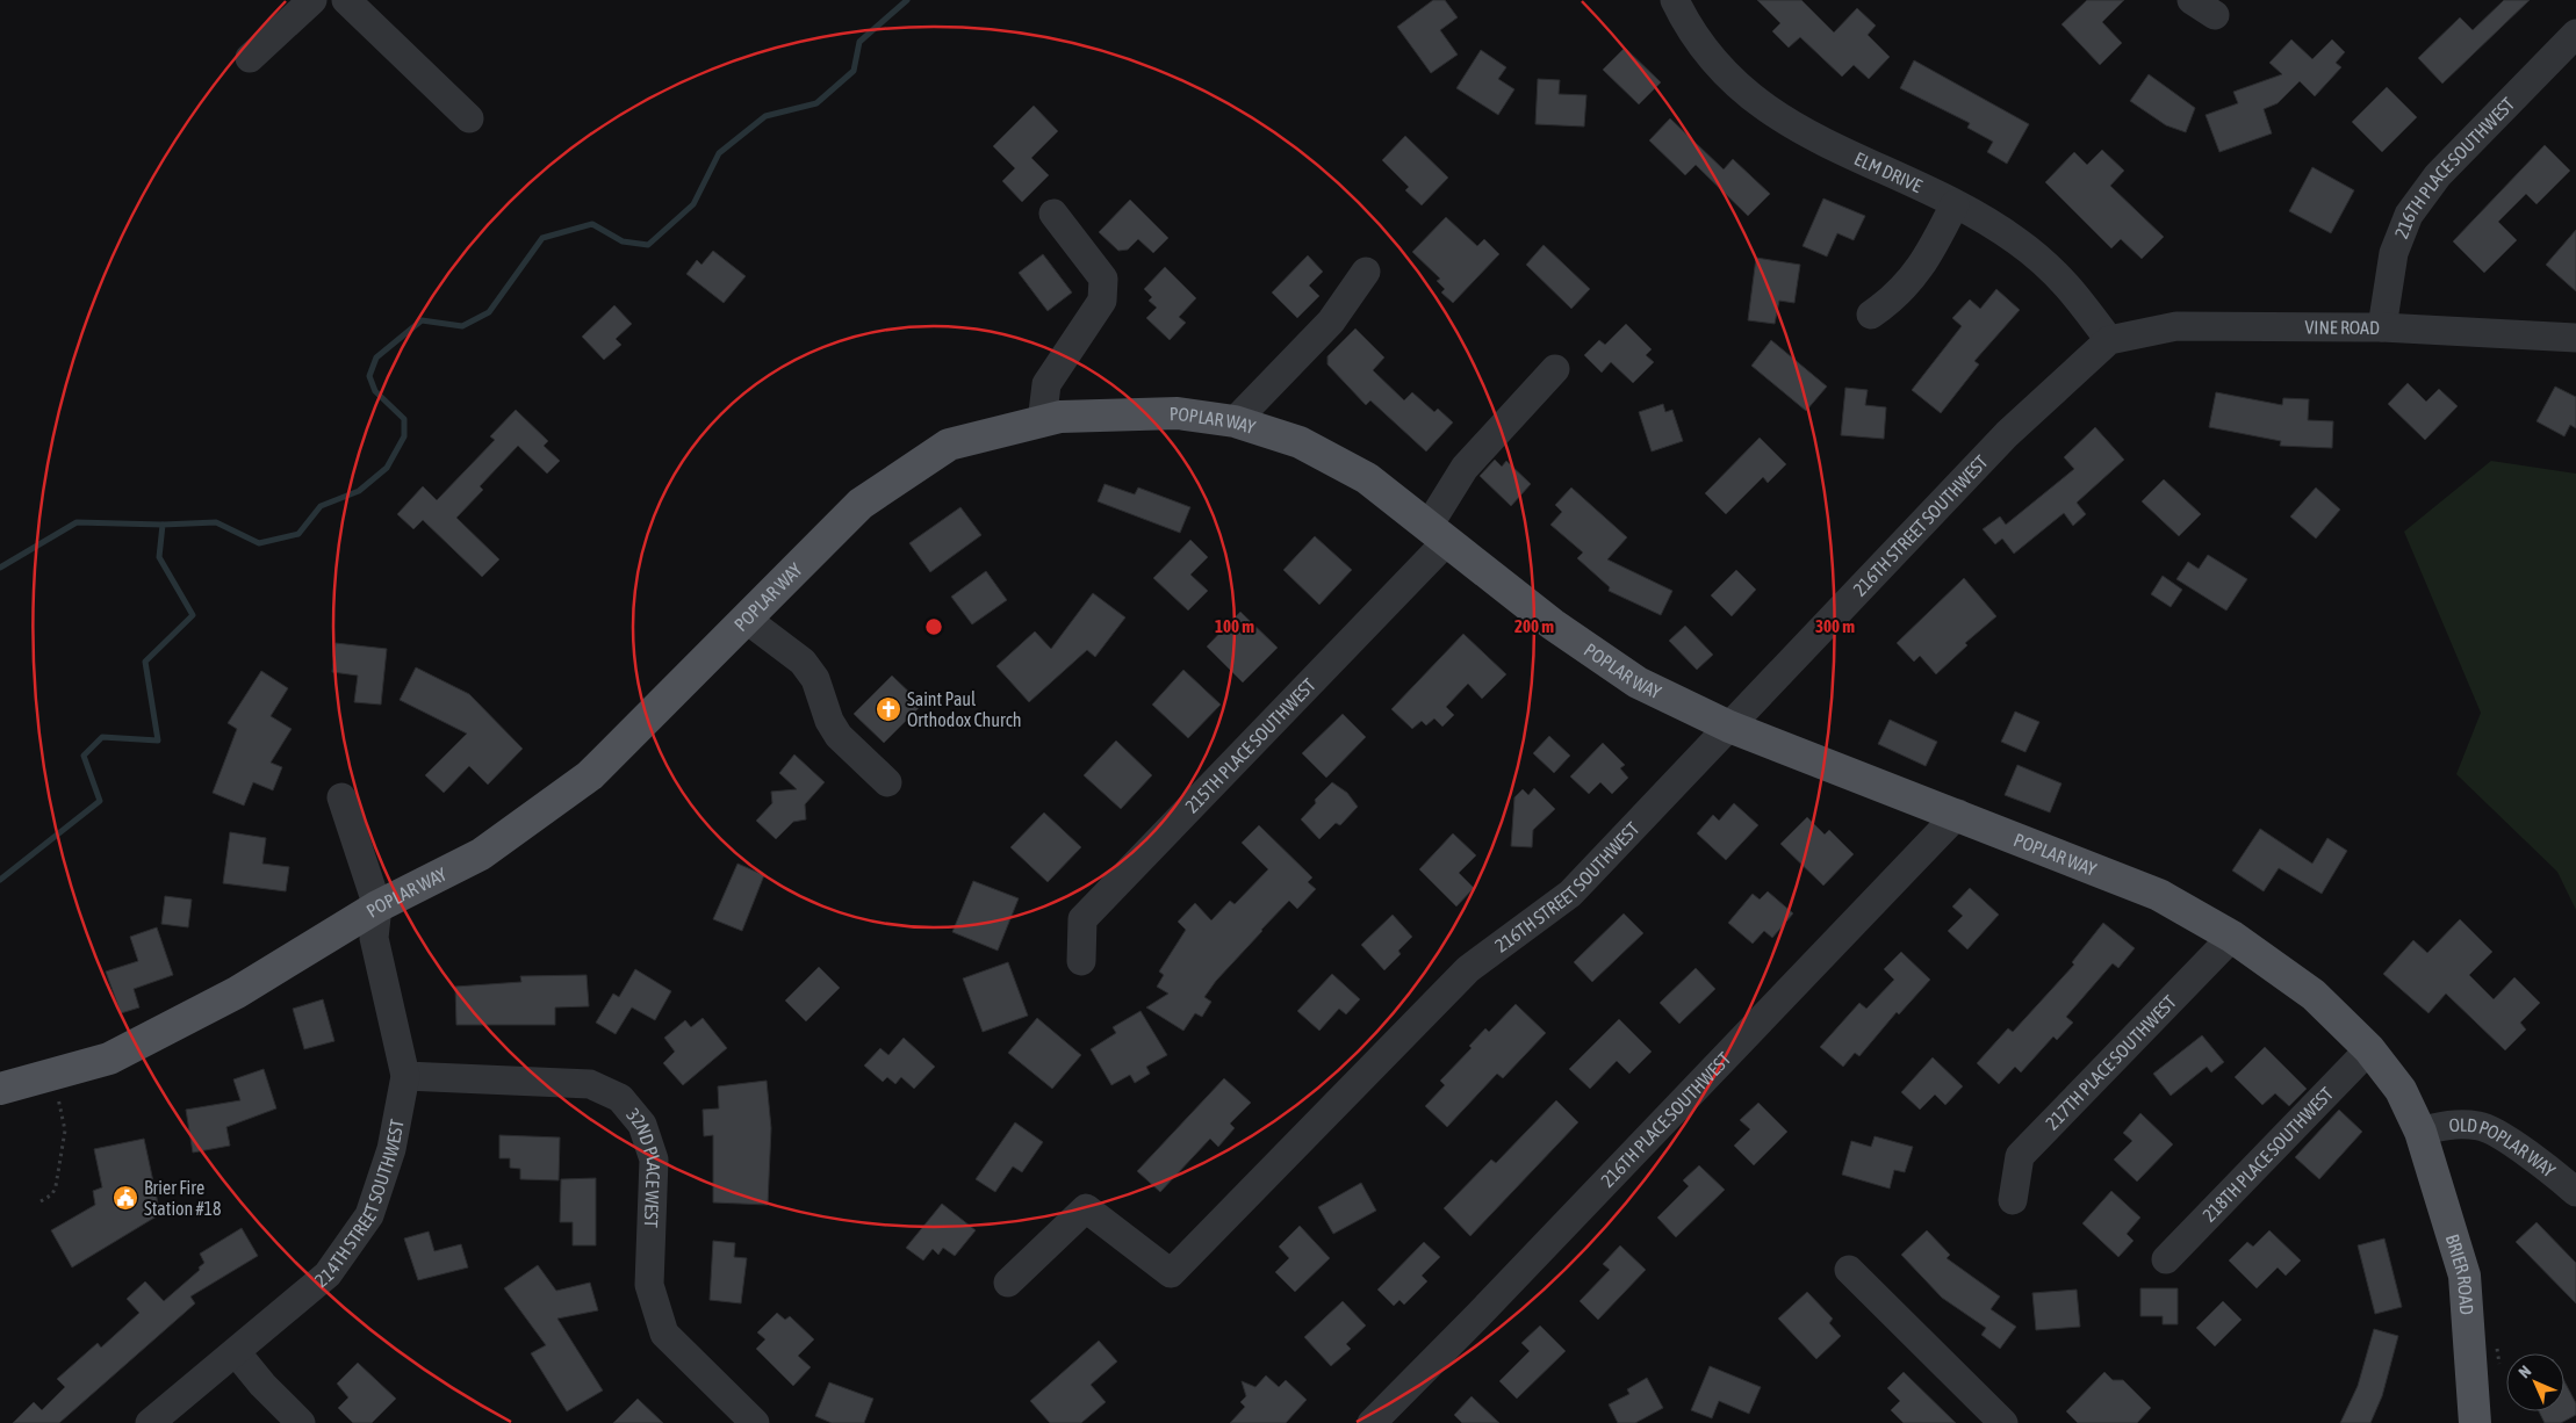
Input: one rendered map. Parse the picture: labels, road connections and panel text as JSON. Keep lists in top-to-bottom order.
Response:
{
  "streets": {
    "main road": ["POPLAR WAY", "BRIER ROAD"],
    "street": [
      "216TH PLACE SOUTHWEST",
      "ELM DRIVE",
      "VINE ROAD",
      "216TH STREET SOUTHWEST",
      "215TH PLACE SOUTHWEST",
      "217TH PLACE SOUTHWEST",
      "OLD POPLAR WAY",
      "218TH PLACE SOUTHWEST",
      "32ND PLACE WEST",
      "214TH STREET SOUTHWEST"
    ]
  },
  "crossings": [
    ["216TH PLACE SOUTHWEST", "VINE ROAD"],
    ["216TH PLACE SOUTHWEST", "POPLAR WAY"],
    ["ELM DRIVE", "VINE ROAD"],
    ["ELM DRIVE", "216TH STREET SOUTHWEST"],
    ["VINE ROAD", "216TH STREET SOUTHWEST"],
    ["POPLAR WAY", "216TH STREET SOUTHWEST"],
    ["POPLAR WAY", "215TH PLACE SOUTHWEST"],
    ["POPLAR WAY", "217TH PLACE SOUTHWEST"],
    ["POPLAR WAY", "OLD POPLAR WAY"],
    ["POPLAR WAY", "218TH PLACE SOUTHWEST"],
    ["POPLAR WAY", "214TH STREET SOUTHWEST"],
    ["POPLAR WAY", "BRIER ROAD"],
    ["OLD POPLAR WAY", "BRIER ROAD"],
    ["32ND PLACE WEST", "214TH STREET SOUTHWEST"]
  ],
  "places": {
    "church": ["Saint Paul Orthodox Church"],
    "public building": ["Brier Fire Station #18"]
  },
  "north": "top left",
  "rings": ["100 m", "200 m", "300 m"]
}
